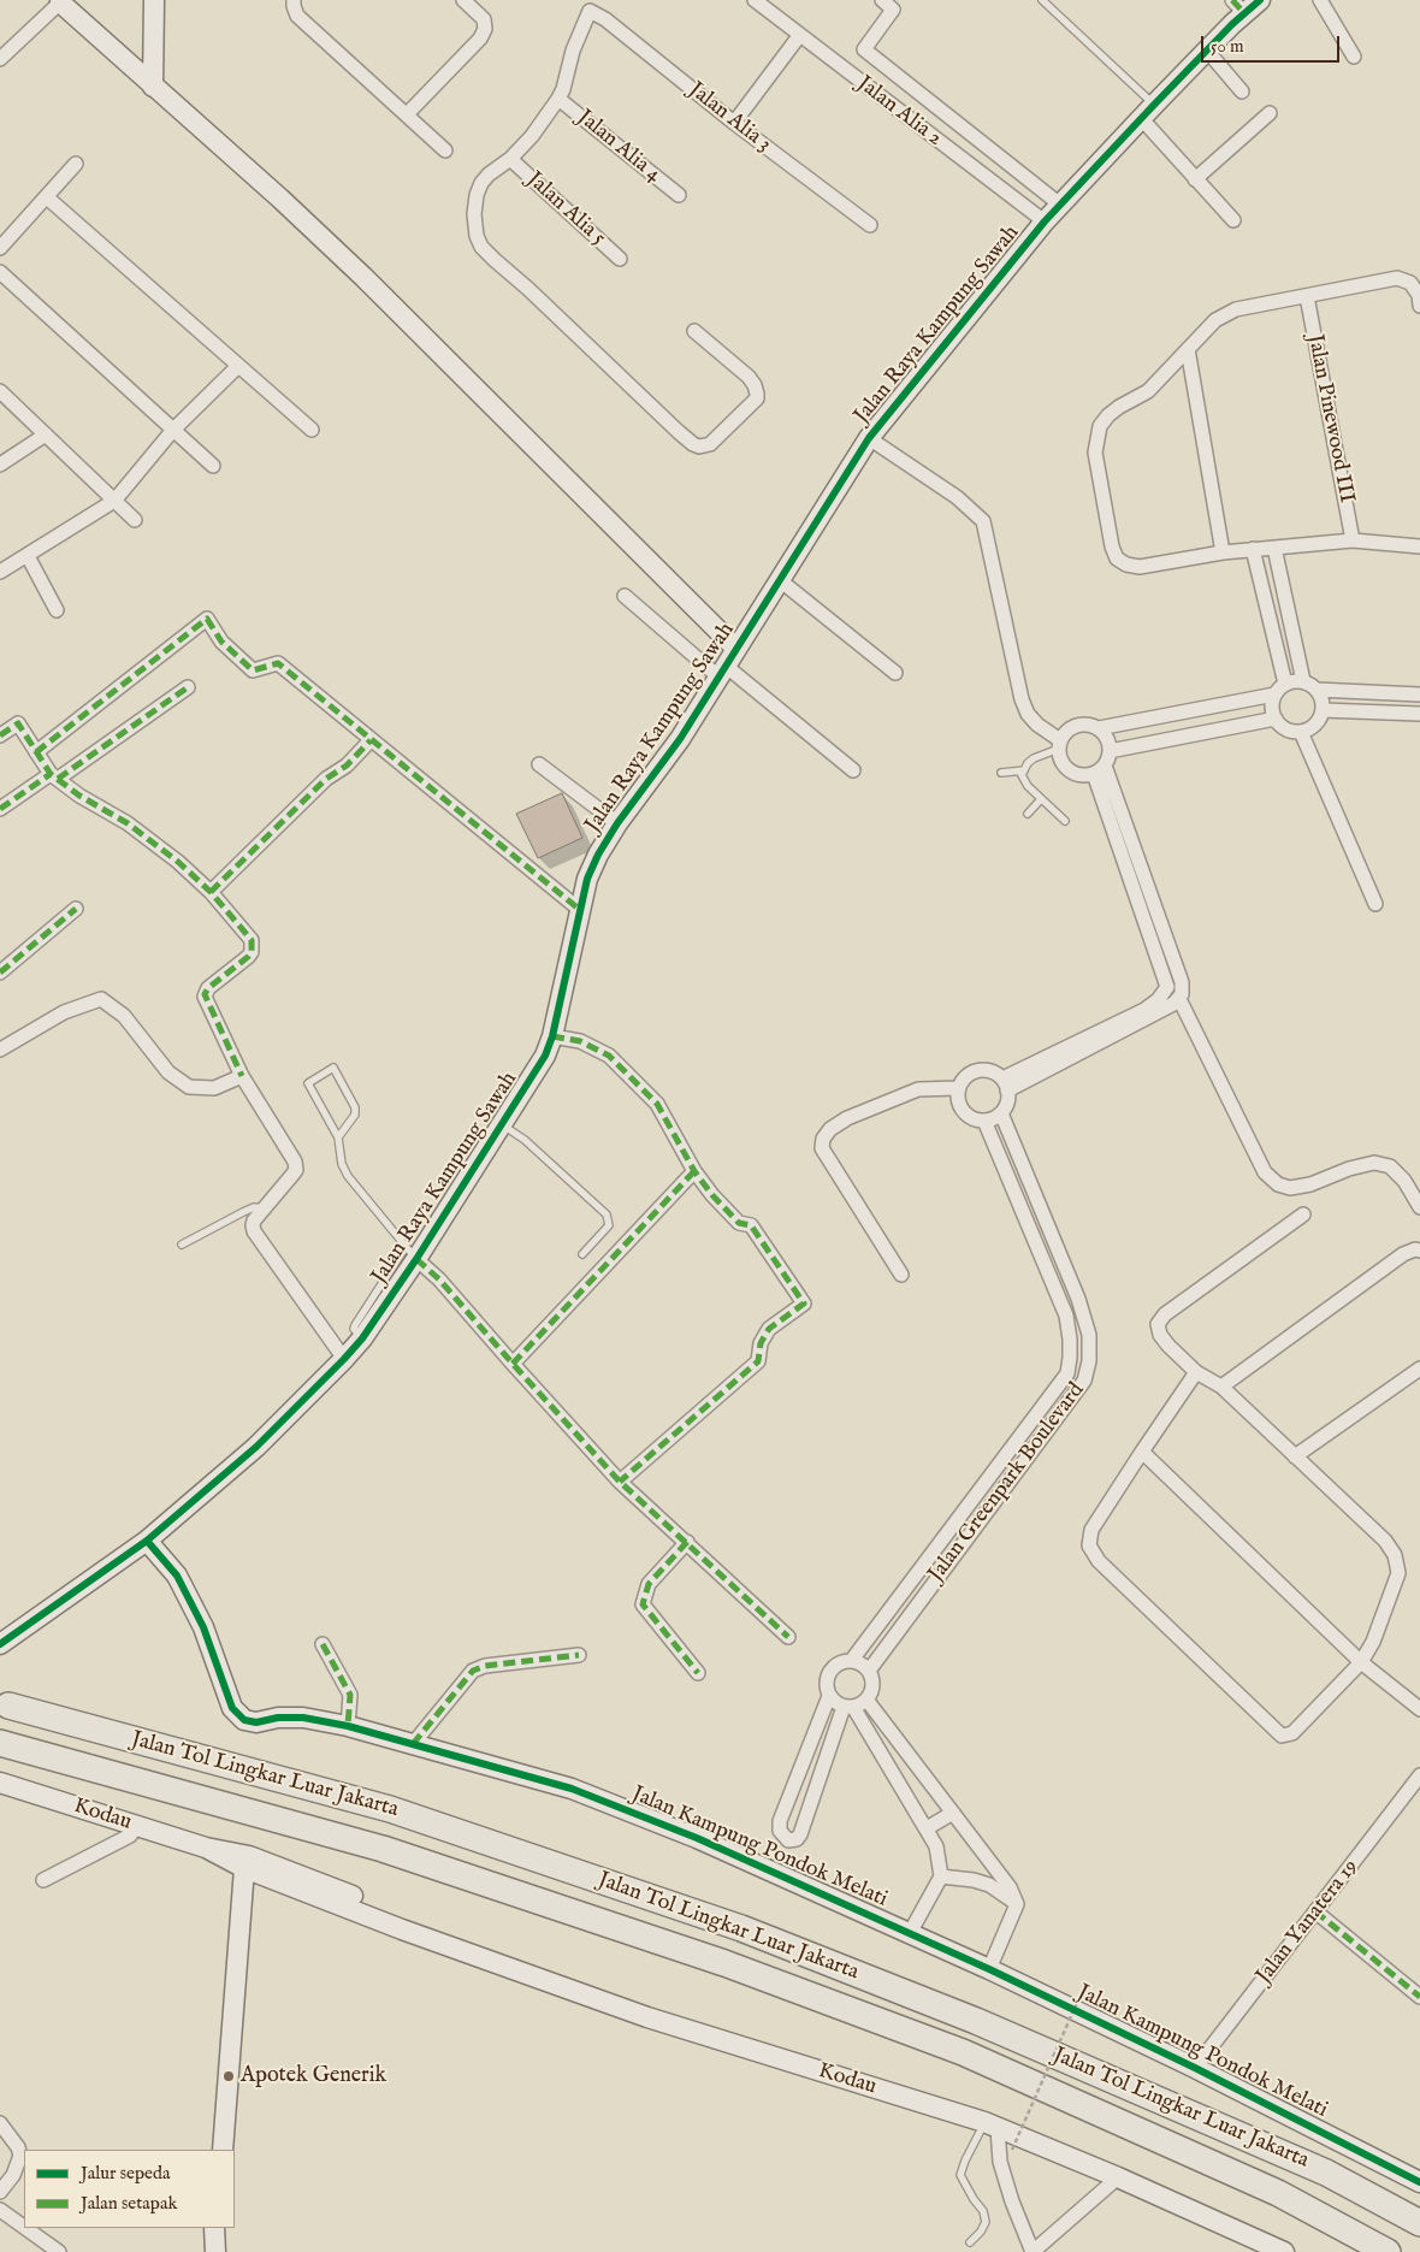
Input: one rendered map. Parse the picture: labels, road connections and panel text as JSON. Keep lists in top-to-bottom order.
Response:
{
  "streets": {
    "highway": ["Jalan Tol Lingkar Luar Jakarta"],
    "street": [
      "Jalan Alia 2",
      "Jalan Alia 3",
      "Jalan Alia 4",
      "Jalan Alia 5",
      "Jalan Raya Kampung Sawah",
      "Jalan Pinewood III",
      "Jalan Greenpark Boulevard",
      "Kodau",
      "Jalan Kampung Pondok Melati",
      "Jalan Yanatera 19"
    ]
  },
  "crossings": [
    ["Jalan Alia 2", "Jalan Raya Kampung Sawah"],
    ["Jalan Alia 3", "Jalan Alia 4"],
    ["Jalan Raya Kampung Sawah", "Jalan Kampung Pondok Melati"],
    ["Jalan Kampung Pondok Melati", "Jalan Yanatera 19"]
  ],
  "places": ["Apotek Generik"],
  "legend": ["Jalur sepeda", "Jalan setapak"],
  "scale_bar": "50 m"
}
